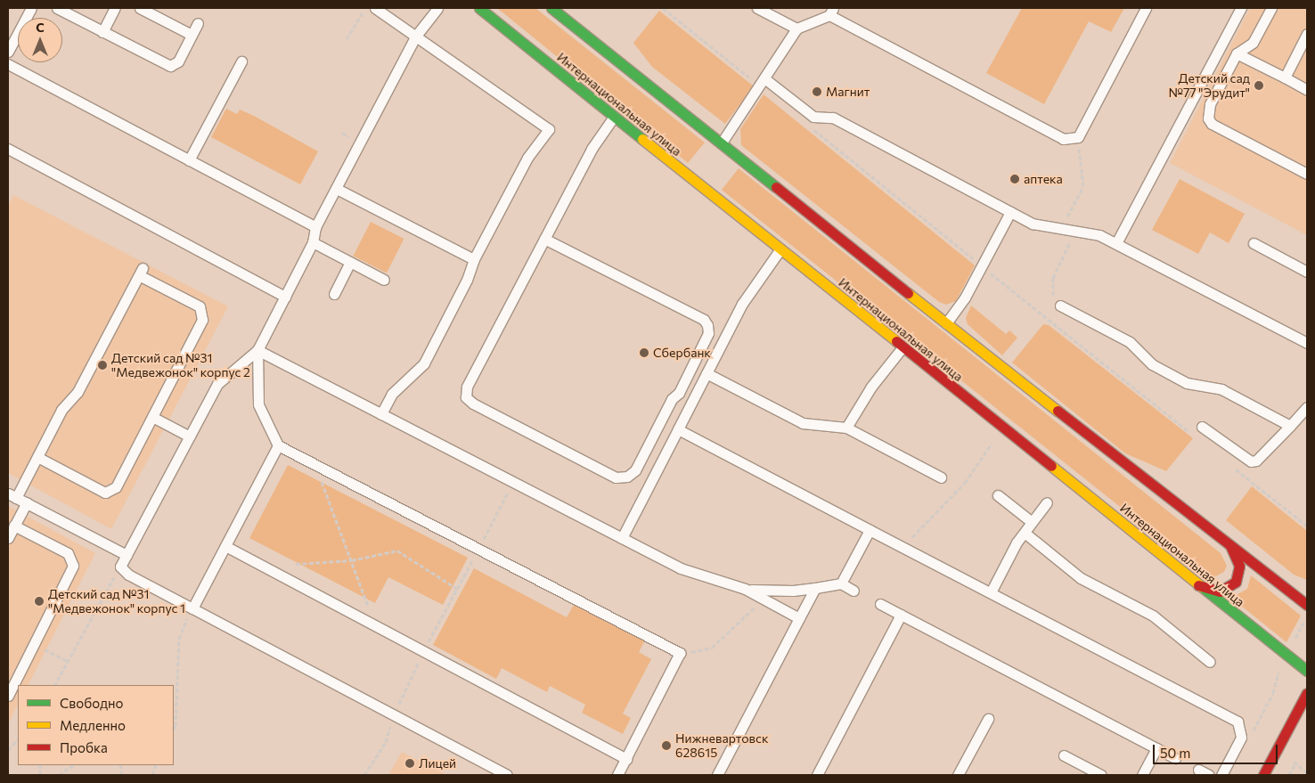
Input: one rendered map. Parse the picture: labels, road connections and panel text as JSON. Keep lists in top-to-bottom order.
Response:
{
  "streets": {
    "main road": ["Интернациональная улица"]
  },
  "places": [
    "Детский сад №77 \"Эрудит\"",
    "Магнит",
    "аптека",
    "Сбербанк",
    "Детский сад №31 \"Медвежонок\" корпус 2",
    "Детский сад №31 \"Медвежонок\" корпус 1",
    "Нижневартовск 628615",
    "Лицей"
  ],
  "legend": ["Свободно", "Медленно", "Пробка"],
  "scale_bar": "50 m",
  "north": "top"
}
